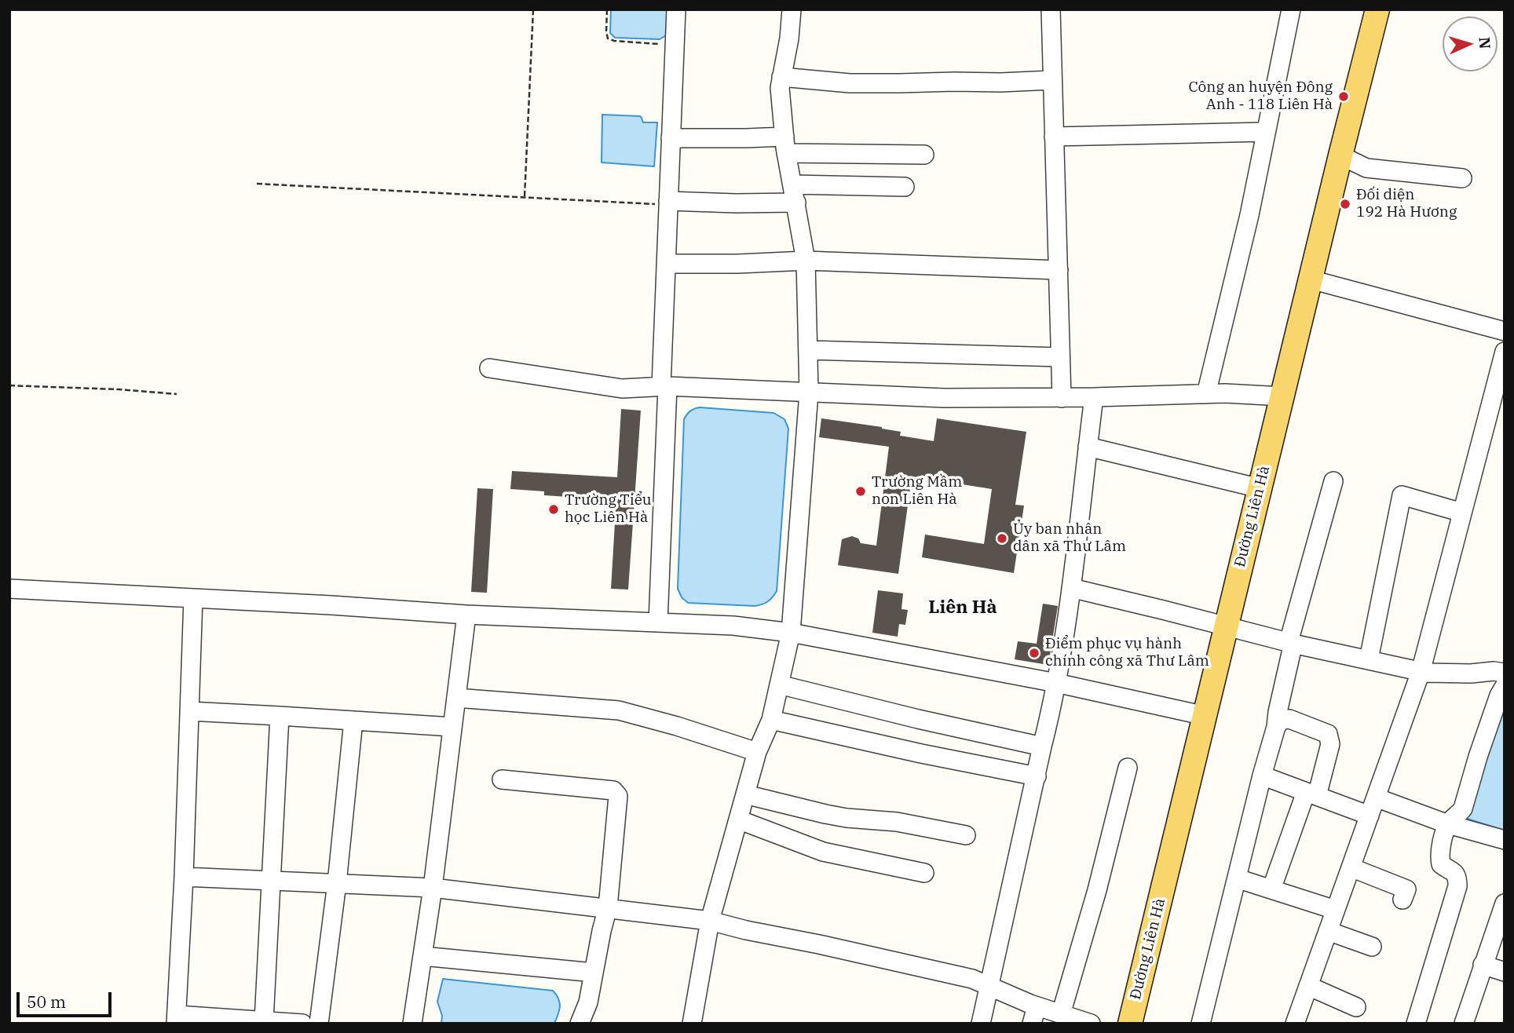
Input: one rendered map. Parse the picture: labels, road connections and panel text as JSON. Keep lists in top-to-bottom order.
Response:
{
  "streets": {
    "main road": ["Đường Liên Hà"]
  },
  "districts": ["Liên Hà"],
  "places": [
    "Công an huyện Đông Anh - 118 Liên Hà",
    "Đối diện 192 Hà Hương",
    "Trường Mầm non Liên Hà",
    "Trường Tiểu học Liên Hà",
    "Ủy ban nhân dân xã Thư Lâm",
    "Điểm phục vụ hành chính công xã Thư Lâm"
  ],
  "scale_bar": "50 m",
  "north": "right"
}
